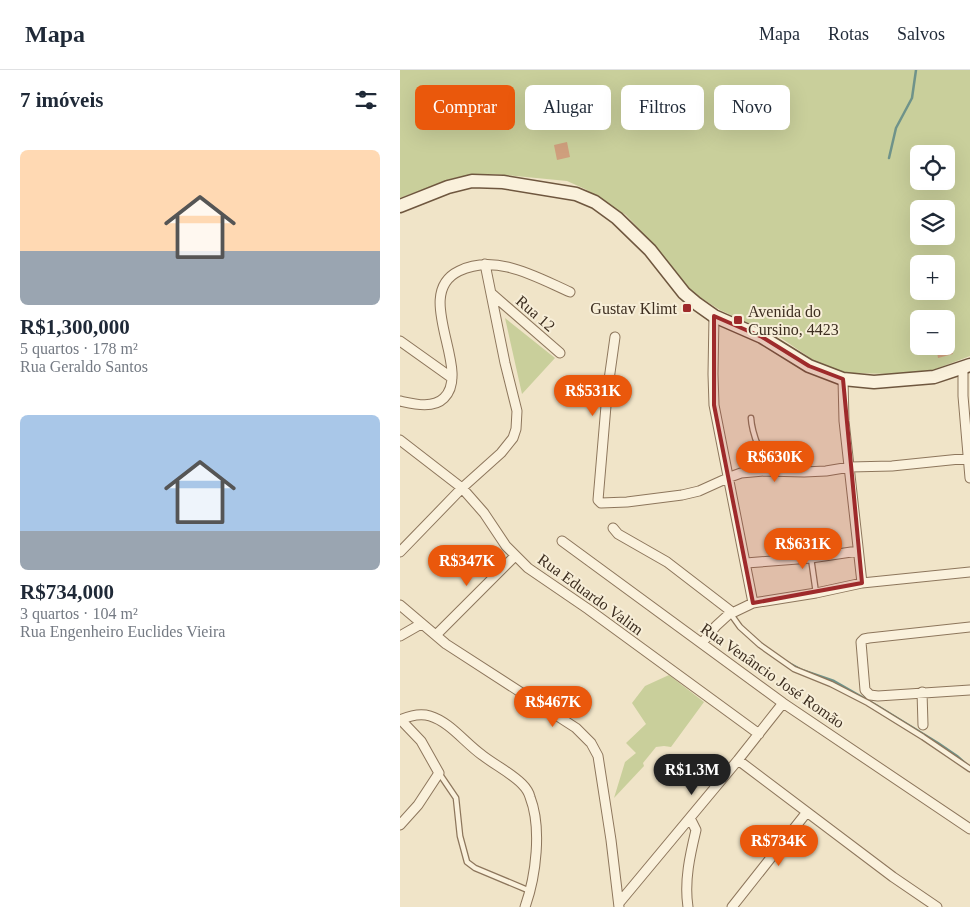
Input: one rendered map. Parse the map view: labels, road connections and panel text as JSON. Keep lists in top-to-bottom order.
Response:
{
  "streets": {
    "street": ["Rua 12", "Rua Eduardo Valim", "Rua Venâncio José Romão"]
  },
  "places": {
    "transit": ["Gustav Klimt", "Avenida do Cursino, 4423"]
  },
  "page": {
    "header": "Mapa",
    "nav": ["Mapa", "Rotas", "Salvos"],
    "heading": "7 imóveis",
    "chip": [
      "Comprar",
      "Alugar",
      "Filtros",
      "Novo"
    ],
    "list": [
      {
        "name": "R$1,300,000",
        "note": "5 quartos · 178 m² · Rua Geraldo Santos"
      },
      {
        "name": "R$734,000",
        "note": "3 quartos · 104 m² · Rua Engenheiro Euclides Vieira"
      }
    ],
    "map_buttons": ["+", "−"],
    "price": [
      "R$531K",
      "R$630K",
      "R$631K",
      "R$347K",
      "R$467K",
      "R$1.3M",
      "R$734K"
    ]
  }
}
